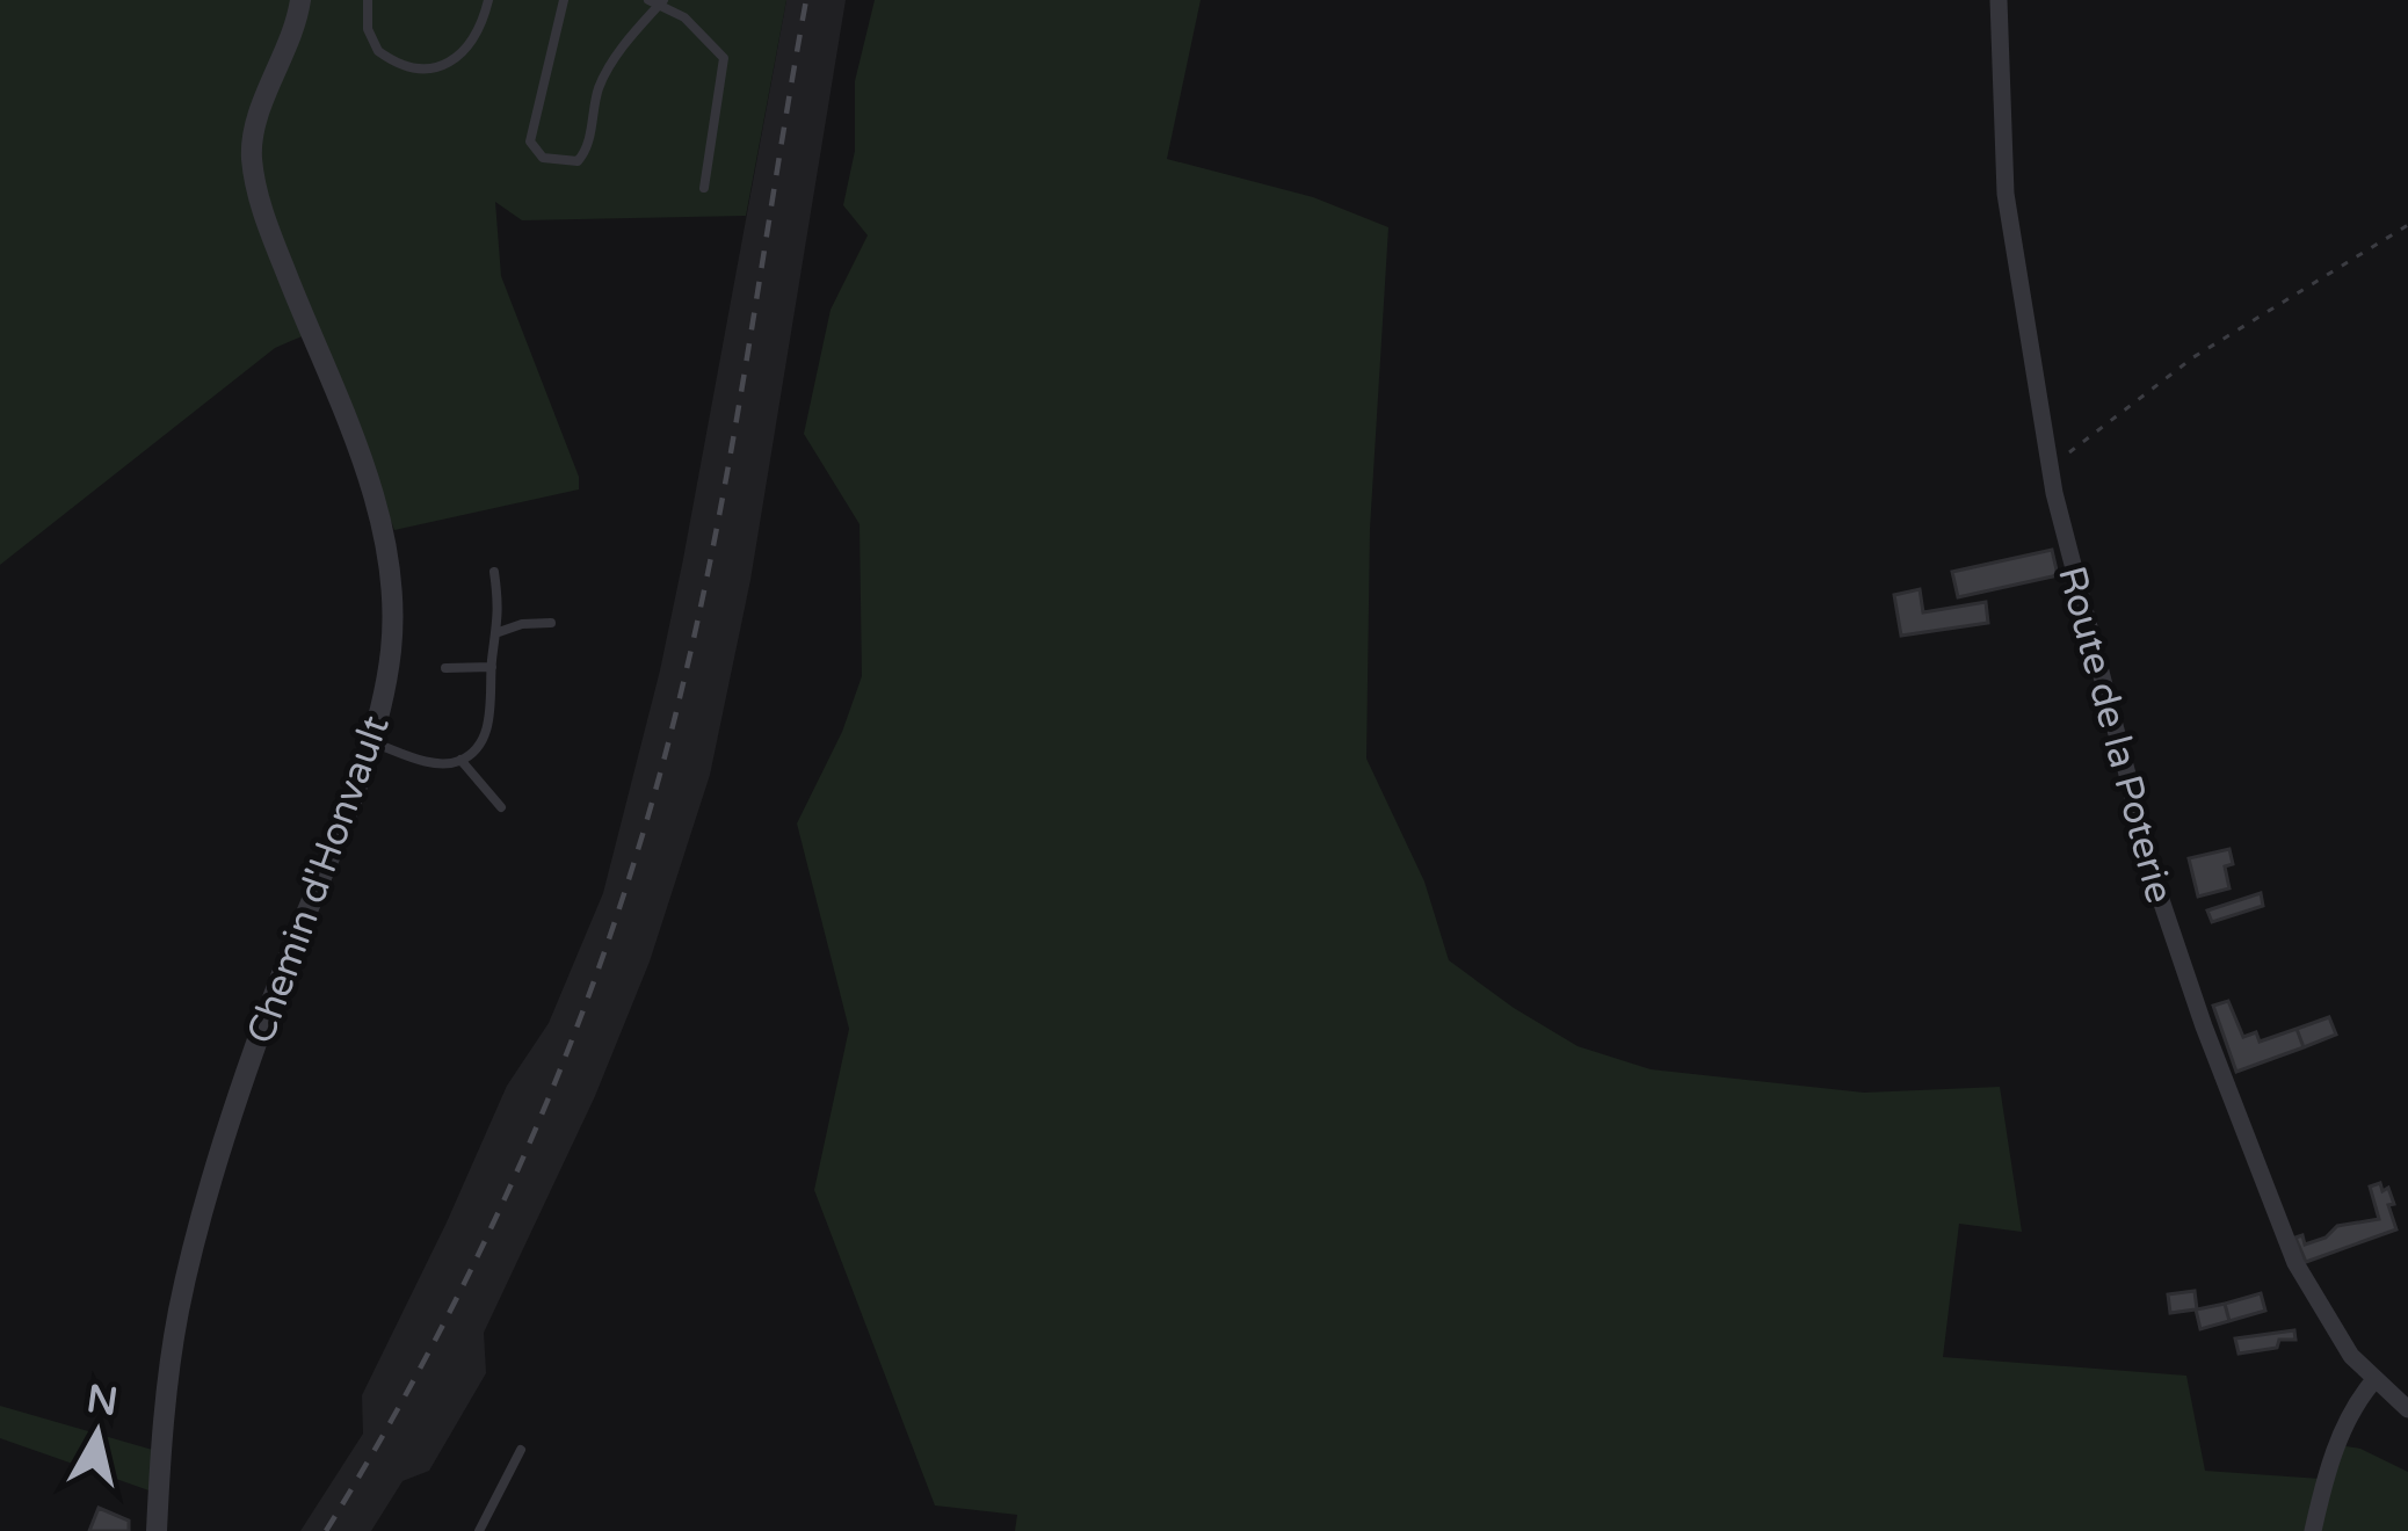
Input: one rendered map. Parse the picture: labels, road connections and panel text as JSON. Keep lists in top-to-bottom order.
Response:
{
  "streets": {
    "street": ["Route de la Poterie", "Chemin d'Honvault"]
  },
  "north": "top"
}
